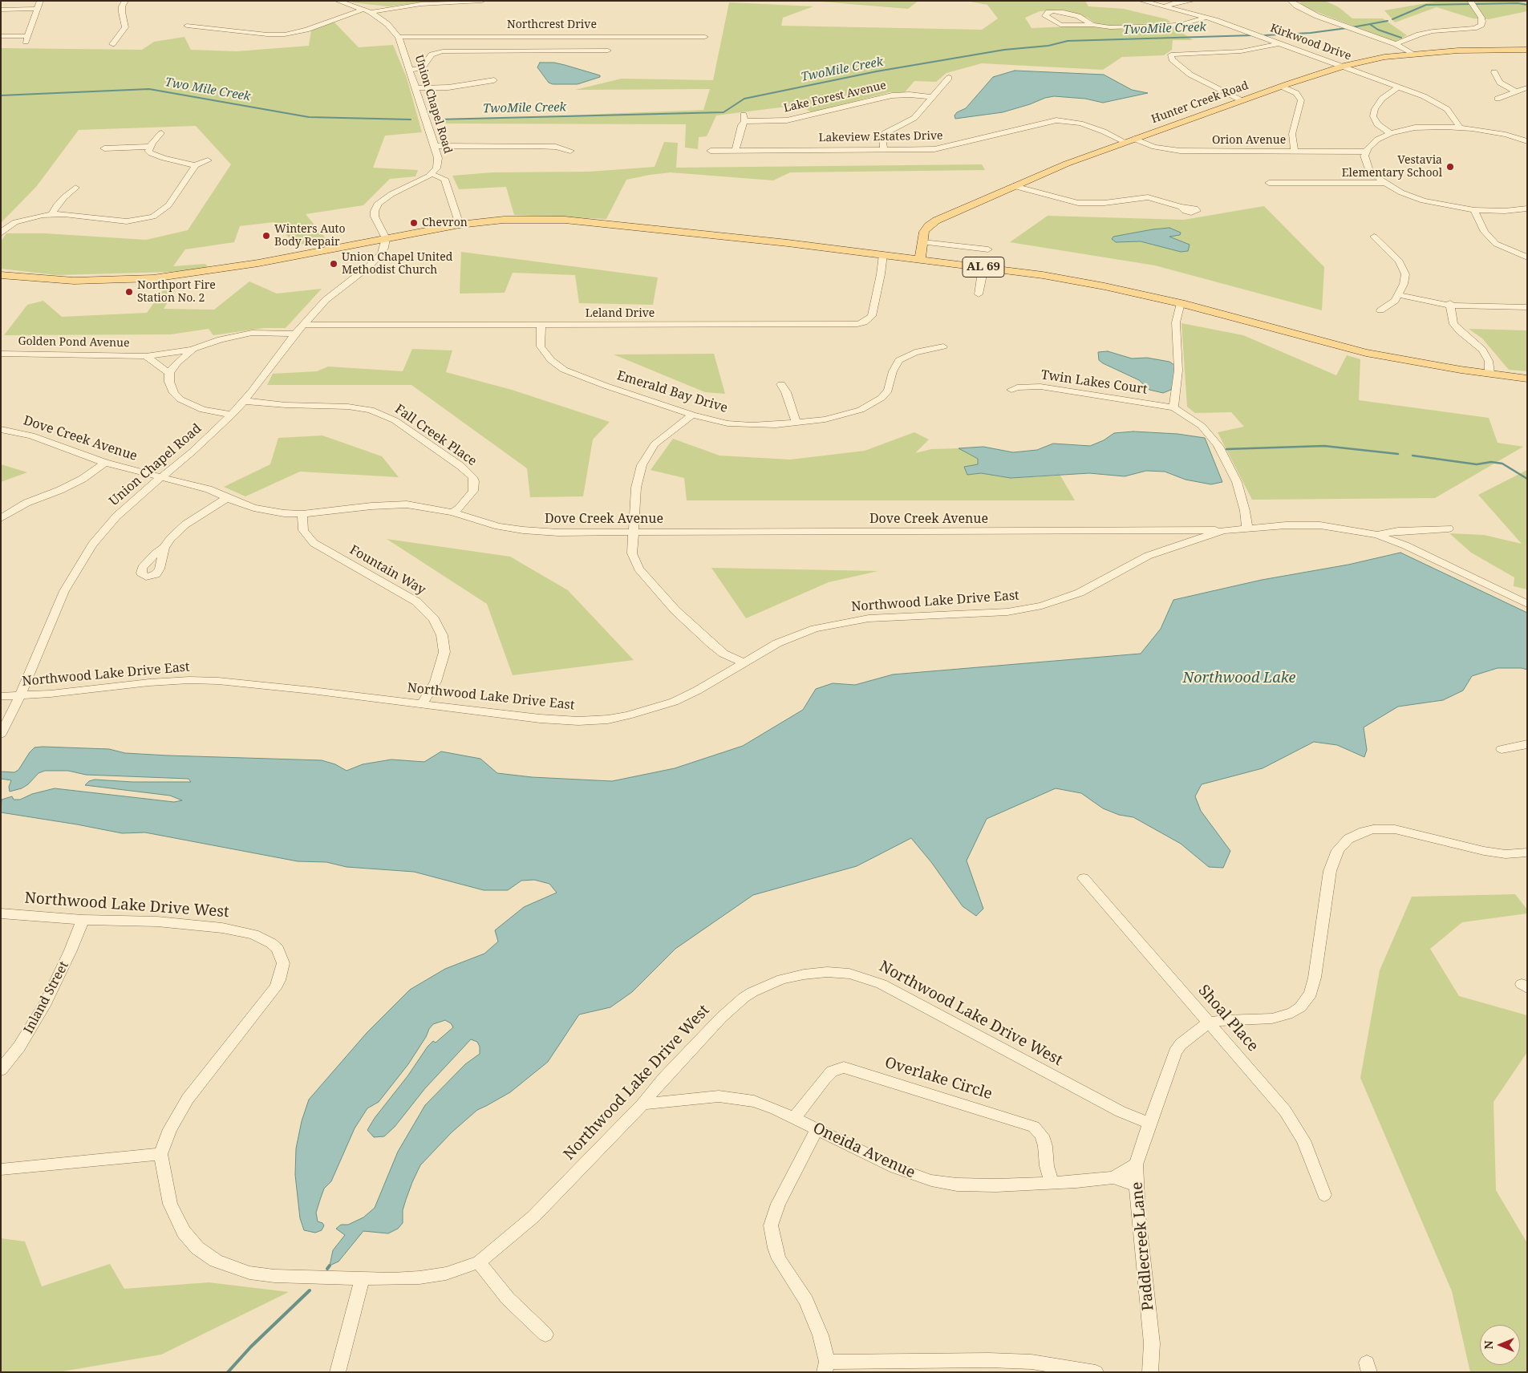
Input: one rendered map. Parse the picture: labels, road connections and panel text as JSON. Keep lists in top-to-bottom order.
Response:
{
  "streets": {
    "main road": ["Hunter Creek Road", "AL 69"],
    "street": [
      "Northcrest Drive",
      "Kirkwood Drive",
      "Lake Forest Avenue",
      "Union Chapel Road",
      "Lakeview Estates Drive",
      "Orion Avenue",
      "Leland Drive",
      "Golden Pond Avenue",
      "Twin Lakes Court",
      "Emerald Bay Drive",
      "Fall Creek Place",
      "Dove Creek Avenue",
      "Fountain Way",
      "Northwood Lake Drive East",
      "Northwood Lake Drive West",
      "Inland Street",
      "Shoal Place",
      "Overlake Circle",
      "Oneida Avenue",
      "Paddlecreek Lane"
    ]
  },
  "crossings": [
    ["Northcrest Drive", "Union Chapel Road"],
    ["Kirkwood Drive", "Hunter Creek Road"],
    ["Lake Forest Avenue", "Lakeview Estates Drive"],
    ["Hunter Creek Road", "Lakeview Estates Drive"],
    ["Hunter Creek Road", "Orion Avenue"],
    ["Hunter Creek Road", "AL 69"],
    ["Union Chapel Road", "Leland Drive"],
    ["Union Chapel Road", "Fall Creek Place"],
    ["Union Chapel Road", "Dove Creek Avenue"],
    ["Union Chapel Road", "Northwood Lake Drive East"],
    ["Lakeview Estates Drive", "Orion Avenue"],
    ["AL 69", "Leland Drive"],
    ["Leland Drive", "Emerald Bay Drive"],
    ["Fall Creek Place", "Dove Creek Avenue"],
    ["Dove Creek Avenue", "Fountain Way"],
    ["Dove Creek Avenue", "Northwood Lake Drive East"],
    ["Fountain Way", "Northwood Lake Drive East"],
    ["Northwood Lake Drive West", "Inland Street"],
    ["Northwood Lake Drive West", "Oneida Avenue"],
    ["Northwood Lake Drive West", "Paddlecreek Lane"],
    ["Overlake Circle", "Oneida Avenue"],
    ["Oneida Avenue", "Paddlecreek Lane"]
  ],
  "water": ["TwoMile Creek", "Two Mile Creek", "Northwood Lake"],
  "places": [
    "Vestavia Elementary School",
    "Chevron",
    "Winters Auto Body Repair",
    "Union Chapel United Methodist Church",
    "Northport Fire Station No. 2"
  ],
  "north": "left"
}
